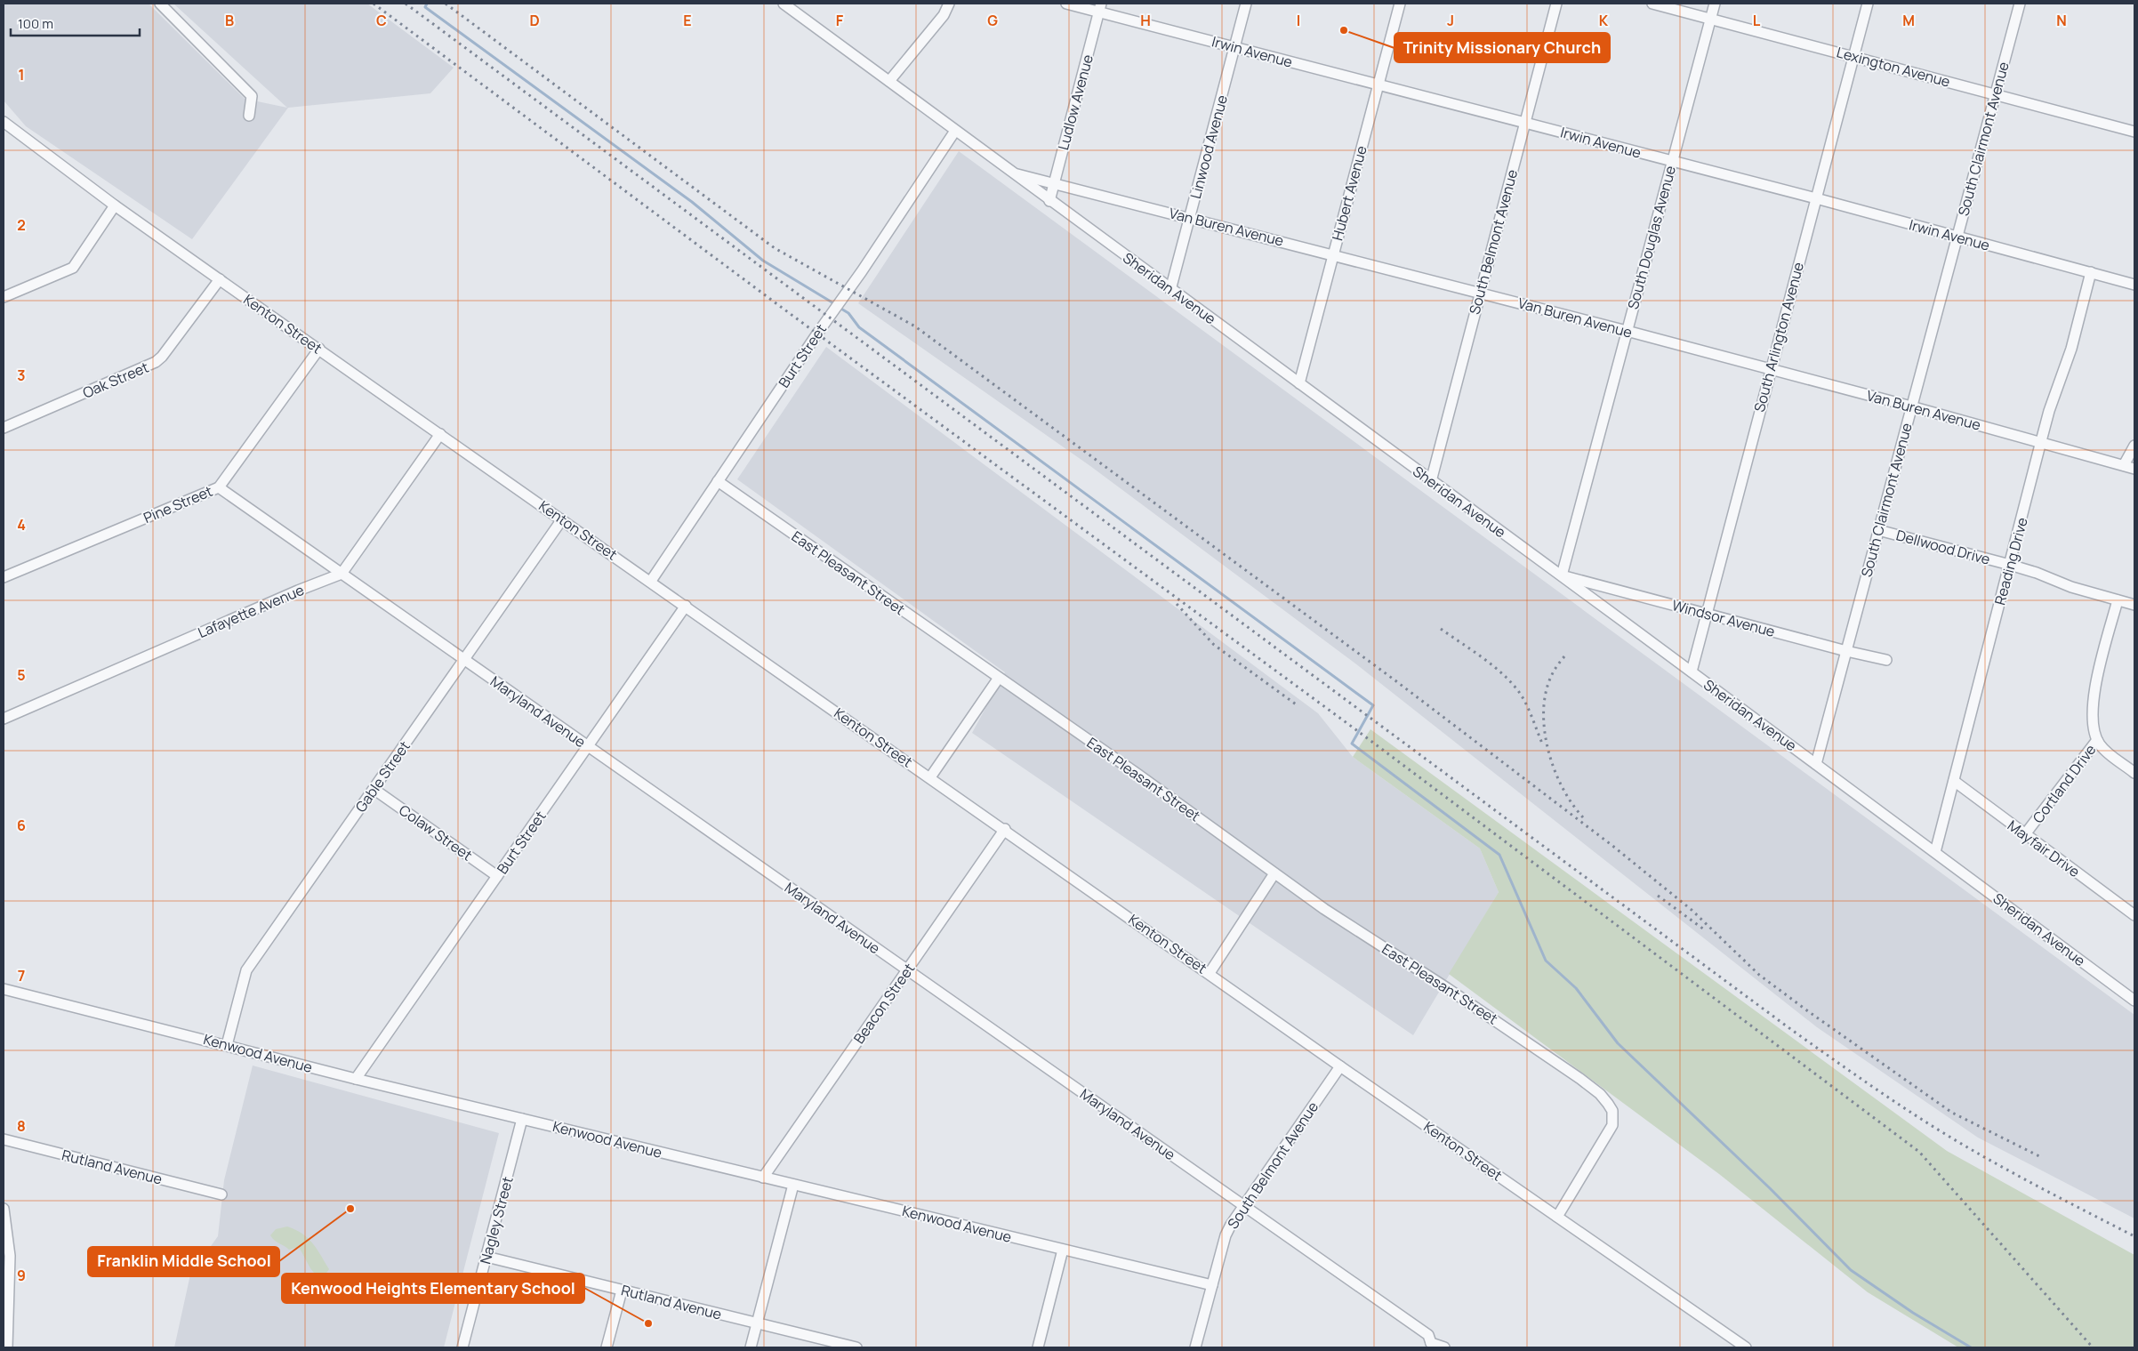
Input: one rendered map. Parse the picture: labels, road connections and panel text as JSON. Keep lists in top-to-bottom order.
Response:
{
  "streets": {
    "street": [
      "Irwin Avenue",
      "Lexington Avenue",
      "Ludlow Avenue",
      "South Clairmont Avenue",
      "Linwood Avenue",
      "Hubert Avenue",
      "Van Buren Avenue",
      "South Douglas Avenue",
      "South Belmont Avenue",
      "Sheridan Avenue",
      "Kenton Street",
      "South Arlington Avenue",
      "Burt Street",
      "Oak Street",
      "Pine Street",
      "Dellwood Drive",
      "Reading Drive",
      "East Pleasant Street",
      "Lafayette Avenue",
      "Windsor Avenue",
      "Maryland Avenue",
      "Gable Street",
      "Cortland Drive",
      "Colaw Street",
      "Mayfair Drive",
      "Beacon Street",
      "Kenwood Avenue",
      "Rutland Avenue",
      "Nagley Street"
    ]
  },
  "crossings": [
    ["Irwin Avenue", "Ludlow Avenue"],
    ["Irwin Avenue", "South Clairmont Avenue"],
    ["Irwin Avenue", "Linwood Avenue"],
    ["Irwin Avenue", "Hubert Avenue"],
    ["Irwin Avenue", "South Douglas Avenue"],
    ["Irwin Avenue", "South Belmont Avenue"],
    ["Irwin Avenue", "South Arlington Avenue"],
    ["Irwin Avenue", "Reading Drive"],
    ["Lexington Avenue", "South Clairmont Avenue"],
    ["Lexington Avenue", "South Douglas Avenue"],
    ["Lexington Avenue", "South Arlington Avenue"],
    ["Ludlow Avenue", "Van Buren Avenue"],
    ["Ludlow Avenue", "Sheridan Avenue"],
    ["South Clairmont Avenue", "Van Buren Avenue"],
    ["South Clairmont Avenue", "Sheridan Avenue"],
    ["South Clairmont Avenue", "Dellwood Drive"],
    ["South Clairmont Avenue", "Windsor Avenue"],
    ["Linwood Avenue", "Van Buren Avenue"],
    ["Linwood Avenue", "Sheridan Avenue"],
    ["Hubert Avenue", "Van Buren Avenue"],
    ["Hubert Avenue", "Sheridan Avenue"],
    ["Van Buren Avenue", "South Douglas Avenue"],
    ["Van Buren Avenue", "South Belmont Avenue"],
    ["Van Buren Avenue", "Sheridan Avenue"],
    ["Van Buren Avenue", "South Arlington Avenue"],
    ["Van Buren Avenue", "Reading Drive"],
    ["South Douglas Avenue", "Sheridan Avenue"],
    ["South Douglas Avenue", "Windsor Avenue"],
    ["South Belmont Avenue", "Sheridan Avenue"],
    ["South Belmont Avenue", "Kenton Street"],
    ["South Belmont Avenue", "Maryland Avenue"],
    ["South Belmont Avenue", "Kenwood Avenue"],
    ["Sheridan Avenue", "South Arlington Avenue"],
    ["Sheridan Avenue", "Burt Street"],
    ["Sheridan Avenue", "Reading Drive"],
    ["Sheridan Avenue", "Windsor Avenue"],
    ["Kenton Street", "Burt Street"],
    ["Kenton Street", "Oak Street"],
    ["Kenton Street", "Pine Street"],
    ["Kenton Street", "East Pleasant Street"],
    ["Kenton Street", "Gable Street"],
    ["Kenton Street", "Beacon Street"],
    ["South Arlington Avenue", "Windsor Avenue"],
    ["Burt Street", "East Pleasant Street"],
    ["Burt Street", "Maryland Avenue"],
    ["Burt Street", "Colaw Street"],
    ["Burt Street", "Kenwood Avenue"],
    ["Pine Street", "Maryland Avenue"],
    ["Dellwood Drive", "Reading Drive"],
    ["Dellwood Drive", "Cortland Drive"],
    ["Reading Drive", "Mayfair Drive"],
    ["Lafayette Avenue", "Maryland Avenue"],
    ["Maryland Avenue", "Gable Street"],
    ["Maryland Avenue", "Beacon Street"],
    ["Gable Street", "Colaw Street"],
    ["Gable Street", "Kenwood Avenue"],
    ["Cortland Drive", "Mayfair Drive"],
    ["Beacon Street", "Kenwood Avenue"],
    ["Kenwood Avenue", "Nagley Street"],
    ["Rutland Avenue", "Nagley Street"]
  ],
  "places": ["Trinity Missionary Church", "Franklin Middle School", "Kenwood Heights Elementary School"],
  "scale_bar": "100 m",
  "grid": {
    "columns": [
      "B",
      "C",
      "D",
      "E",
      "F",
      "G",
      "H",
      "I",
      "J",
      "K",
      "L",
      "M",
      "N"
    ],
    "rows": [
      "1",
      "2",
      "3",
      "4",
      "5",
      "6",
      "7",
      "8",
      "9"
    ]
  }
}
